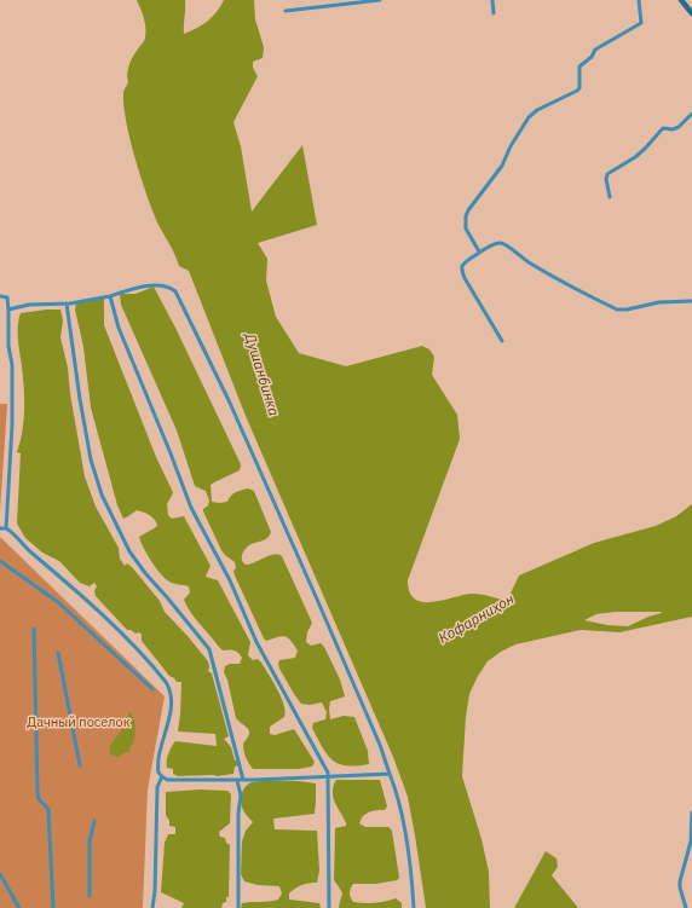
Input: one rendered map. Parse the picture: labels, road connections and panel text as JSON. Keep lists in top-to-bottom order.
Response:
{
  "water": ["Душанбинка", "Кофарниҳон"],
  "parks": ["Дачный поселок"]
}
